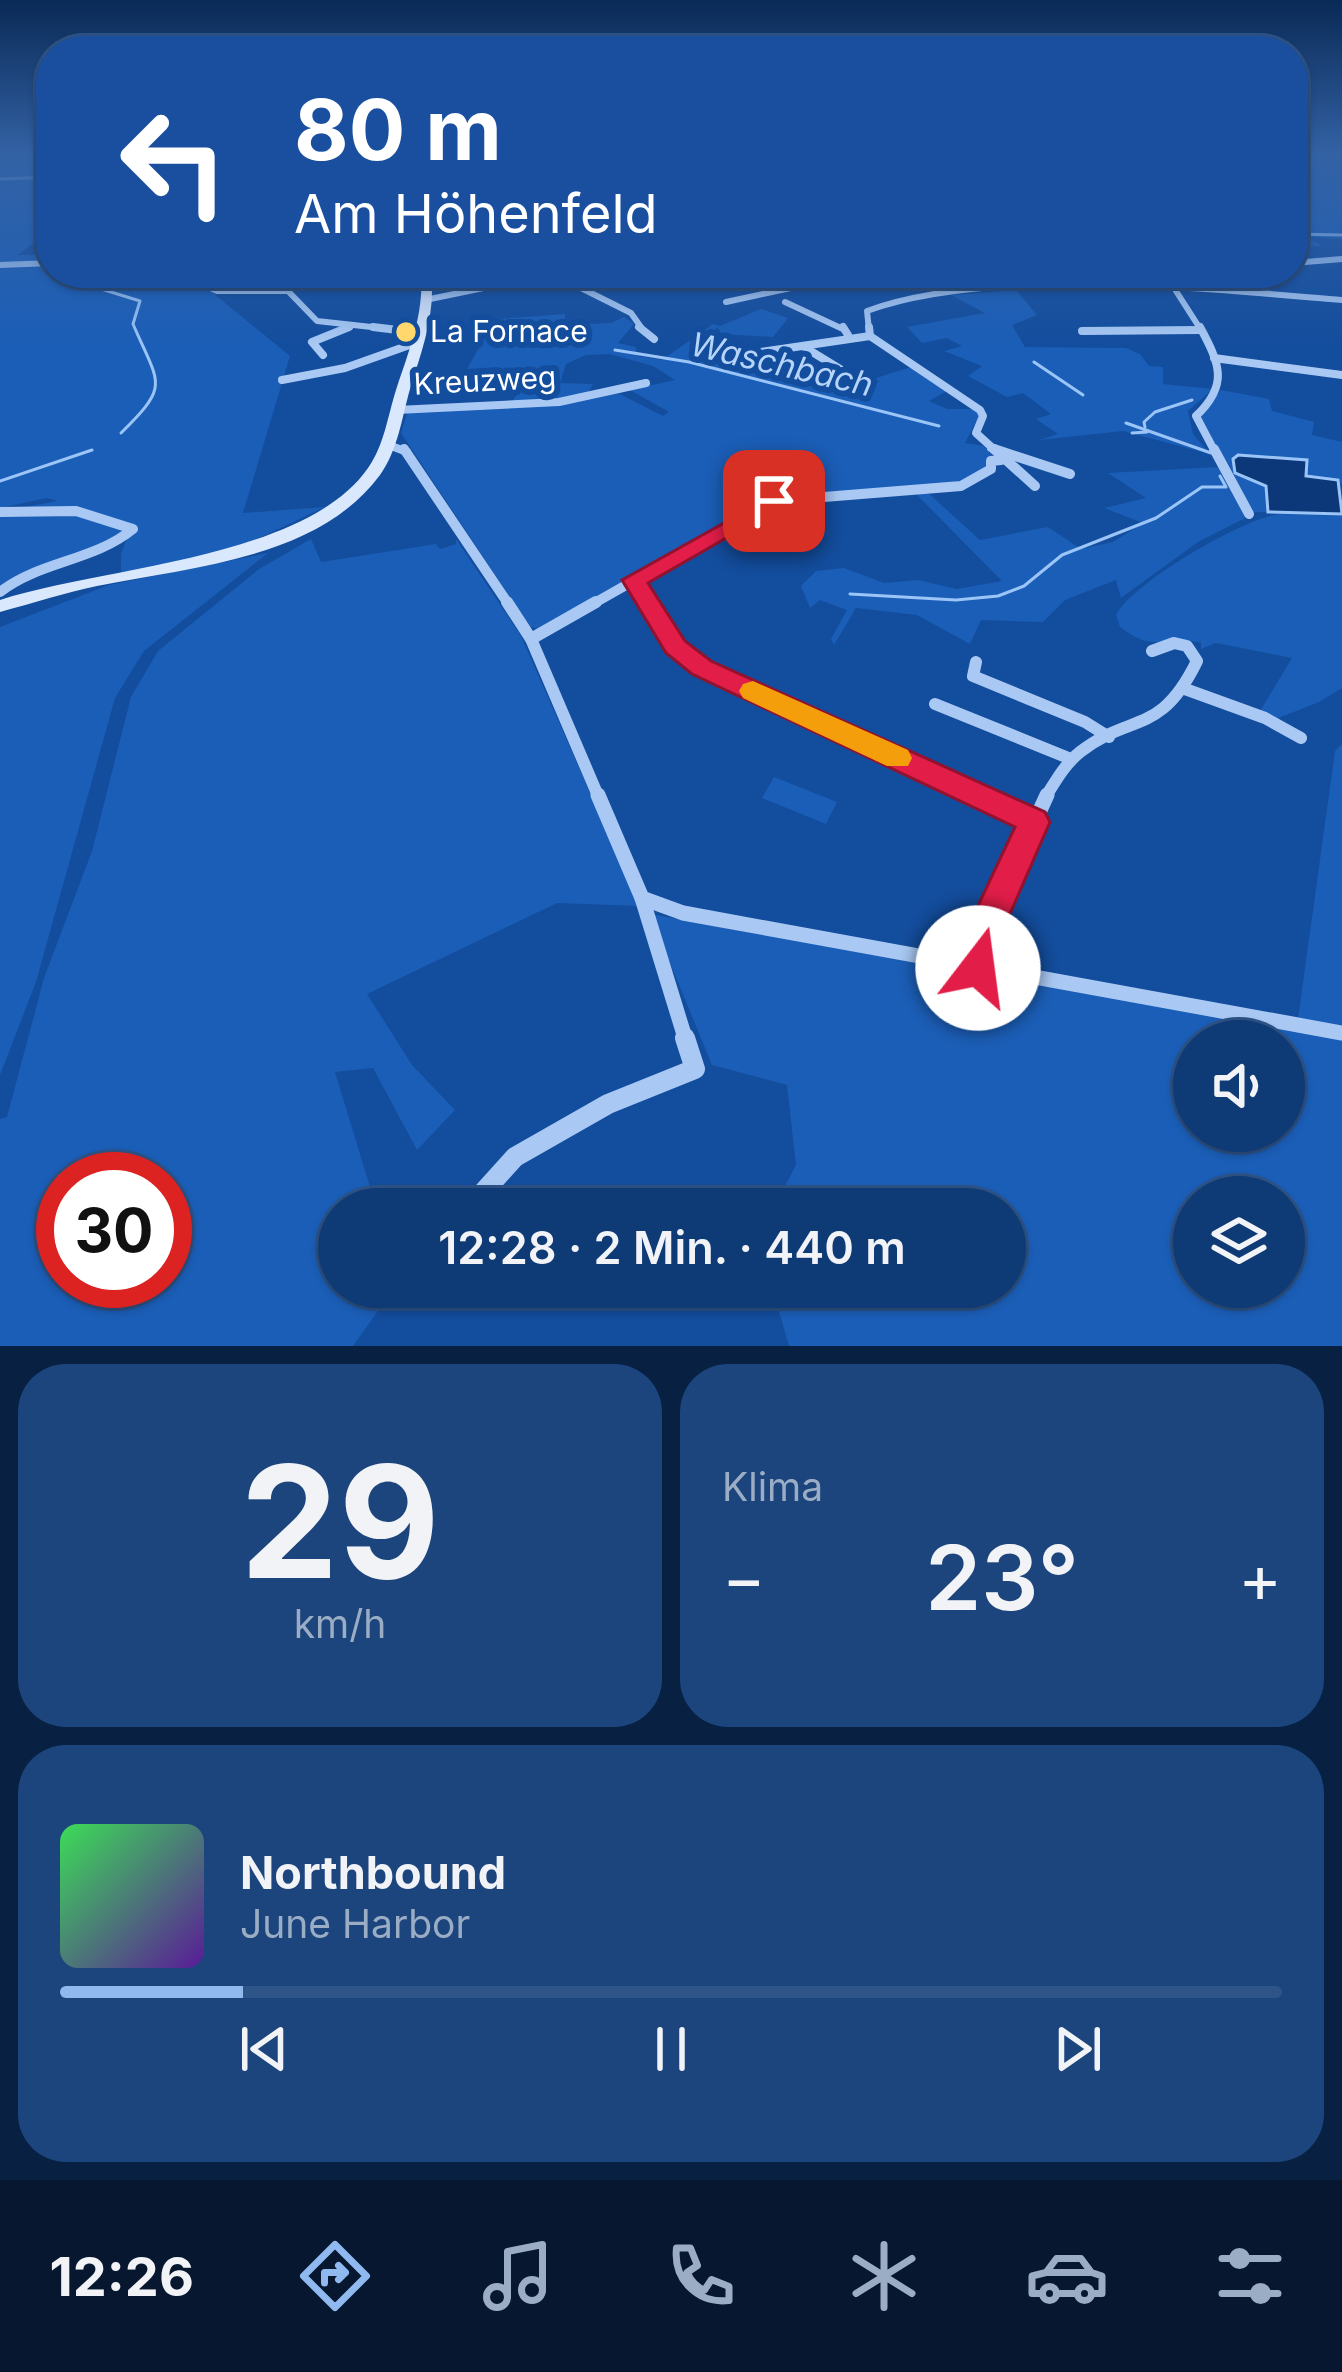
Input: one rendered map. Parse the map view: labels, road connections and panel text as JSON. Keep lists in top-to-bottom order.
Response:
{
  "streets": {
    "street": ["Kreuzweg"]
  },
  "water": ["Waschbach"],
  "places": ["La Fornace"],
  "page": {
    "turn": ["80 m", "Am Höhenfeld"],
    "limit": "30",
    "trip": "12:28 · 2 Min. · 440 m",
    "tile": [
      ["29", "km/h"],
      "Klima"
    ],
    "heat": ["−", "23°", "+"],
    "song": ["Northbound", "June Harbor"],
    "tabs": "12:26"
  }
}
